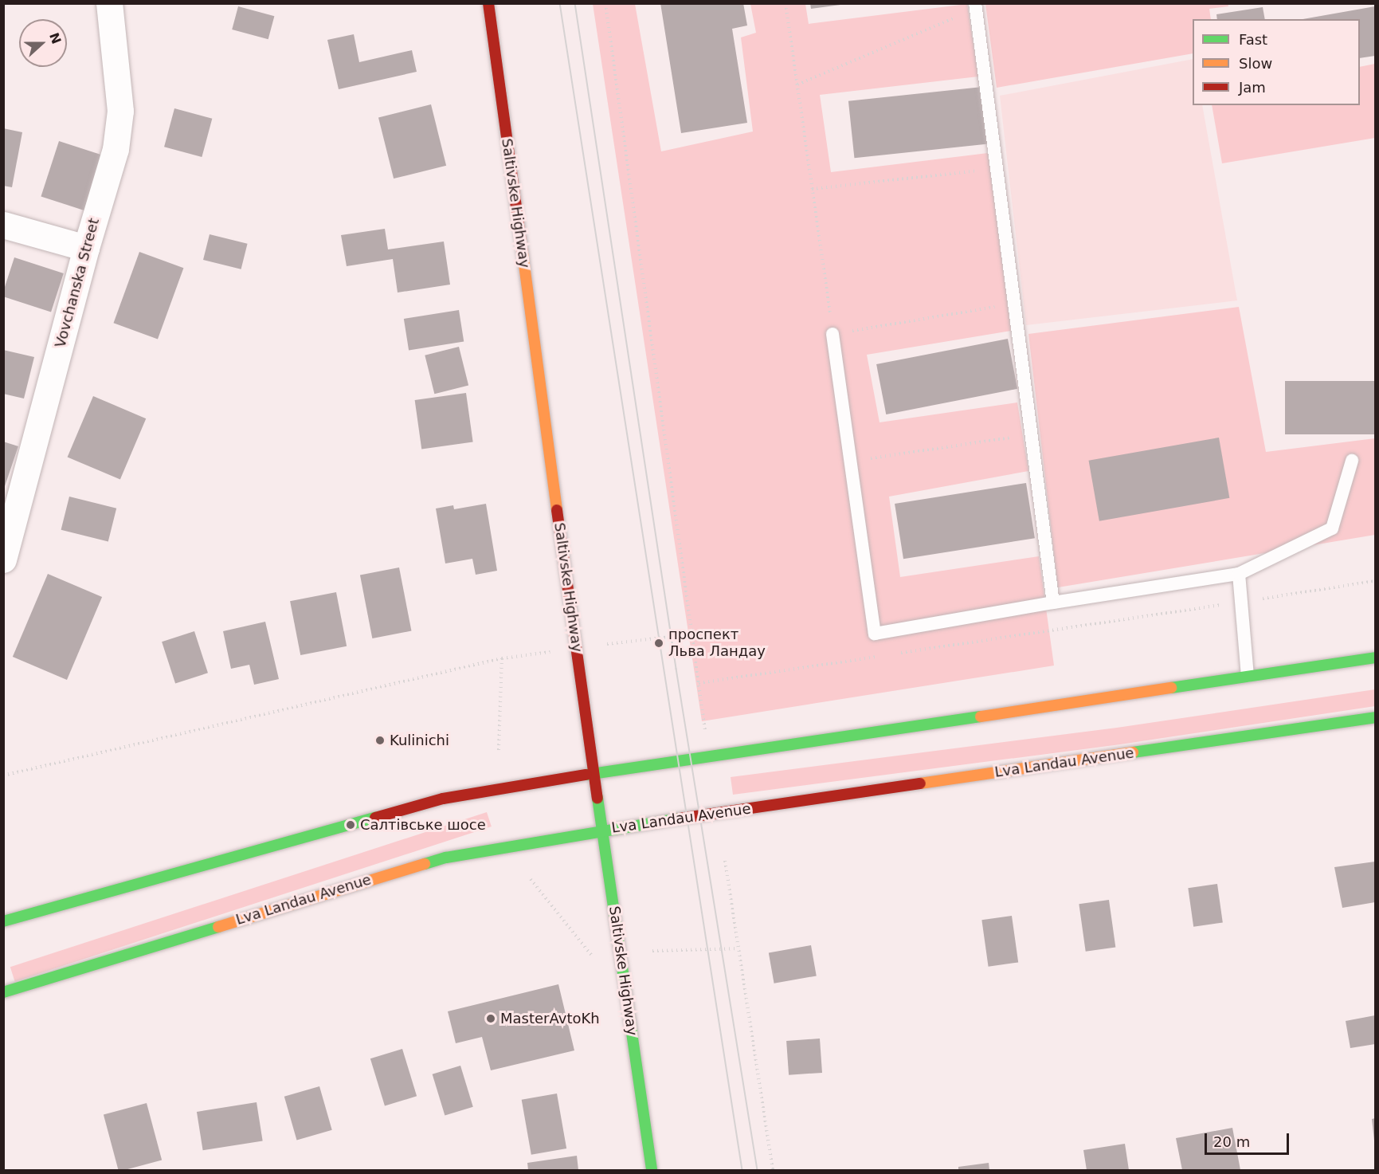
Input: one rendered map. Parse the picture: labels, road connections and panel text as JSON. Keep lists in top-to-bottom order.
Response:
{
  "streets": {
    "main road": ["Saltivske Highway", "Lva Landau Avenue"],
    "street": ["Vovchanska Street"]
  },
  "crossings": [
    ["Saltivske Highway", "Lva Landau Avenue"]
  ],
  "places": [
    "проспект Льва Ландау",
    "Kulinichi",
    "Салтівське шосе",
    "MasterAvtoKh"
  ],
  "legend": ["Fast", "Slow", "Jam"],
  "scale_bar": "20 m",
  "north": "right"
}
